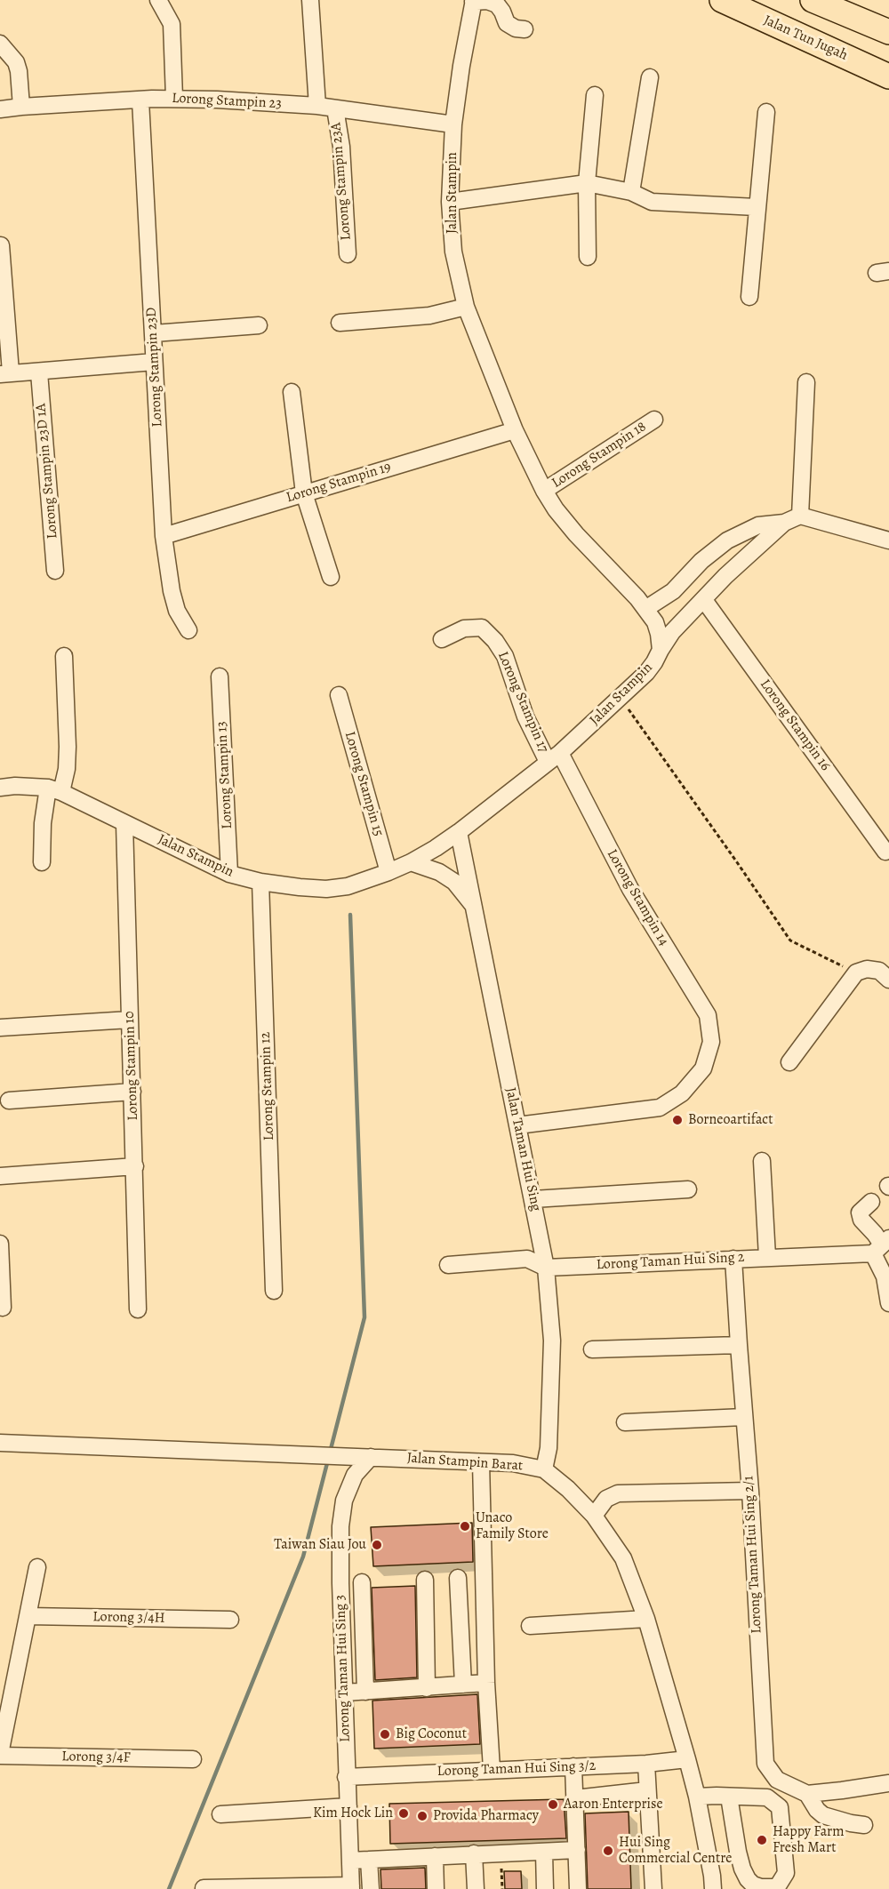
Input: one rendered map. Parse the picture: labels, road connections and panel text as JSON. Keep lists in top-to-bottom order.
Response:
{
  "streets": {
    "highway": ["Jalan Tun Jugah"],
    "street": [
      "Lorong Stampin 23",
      "Lorong Stampin 23A",
      "Jalan Stampin",
      "Lorong Stampin 23D",
      "Lorong Stampin 18",
      "Lorong Stampin 23D 1A",
      "Lorong Stampin 19",
      "Lorong Stampin 17",
      "Lorong Stampin 16",
      "Lorong Stampin 13",
      "Lorong Stampin 15",
      "Lorong Stampin 14",
      "Lorong Stampin 10",
      "Lorong Stampin 12",
      "Jalan Taman Hui Sing",
      "Lorong Taman Hui Sing 2",
      "Jalan Stampin Barat",
      "Lorong Taman Hui Sing 2/1",
      "Lorong 3/4H",
      "Lorong Taman Hui Sing 3",
      "Lorong 3/4F",
      "Lorong Taman Hui Sing 3/2"
    ]
  },
  "crossings": [
    ["Lorong Stampin 23", "Lorong Stampin 23A"],
    ["Lorong Stampin 23", "Jalan Stampin"],
    ["Lorong Stampin 23", "Lorong Stampin 23D"],
    ["Jalan Stampin", "Lorong Stampin 18"],
    ["Jalan Stampin", "Lorong Stampin 19"],
    ["Jalan Stampin", "Lorong Stampin 17"],
    ["Jalan Stampin", "Lorong Stampin 13"],
    ["Jalan Stampin", "Lorong Stampin 15"],
    ["Jalan Stampin", "Lorong Stampin 14"],
    ["Jalan Stampin", "Lorong Stampin 10"],
    ["Jalan Stampin", "Lorong Stampin 12"],
    ["Jalan Stampin", "Jalan Taman Hui Sing"],
    ["Lorong Stampin 23D", "Lorong Stampin 19"],
    ["Lorong Stampin 17", "Lorong Stampin 14"],
    ["Lorong Stampin 14", "Jalan Taman Hui Sing"],
    ["Jalan Taman Hui Sing", "Lorong Taman Hui Sing 2"],
    ["Jalan Taman Hui Sing", "Jalan Stampin Barat"],
    ["Lorong Taman Hui Sing 2", "Lorong Taman Hui Sing 2/1"],
    ["Jalan Stampin Barat", "Lorong Taman Hui Sing 3"],
    ["Jalan Stampin Barat", "Lorong Taman Hui Sing 3/2"],
    ["Lorong Taman Hui Sing 3", "Lorong Taman Hui Sing 3/2"]
  ],
  "places": [
    "Borneoartifact",
    "Unaco Family Store",
    "Taiwan Siau Jou",
    "Big Coconut",
    "Aaron Enterprise",
    "Kim Hock Lin",
    "Provida Pharmacy",
    "Happy Farm Fresh Mart",
    "Hui Sing Commercial Centre"
  ]
}
